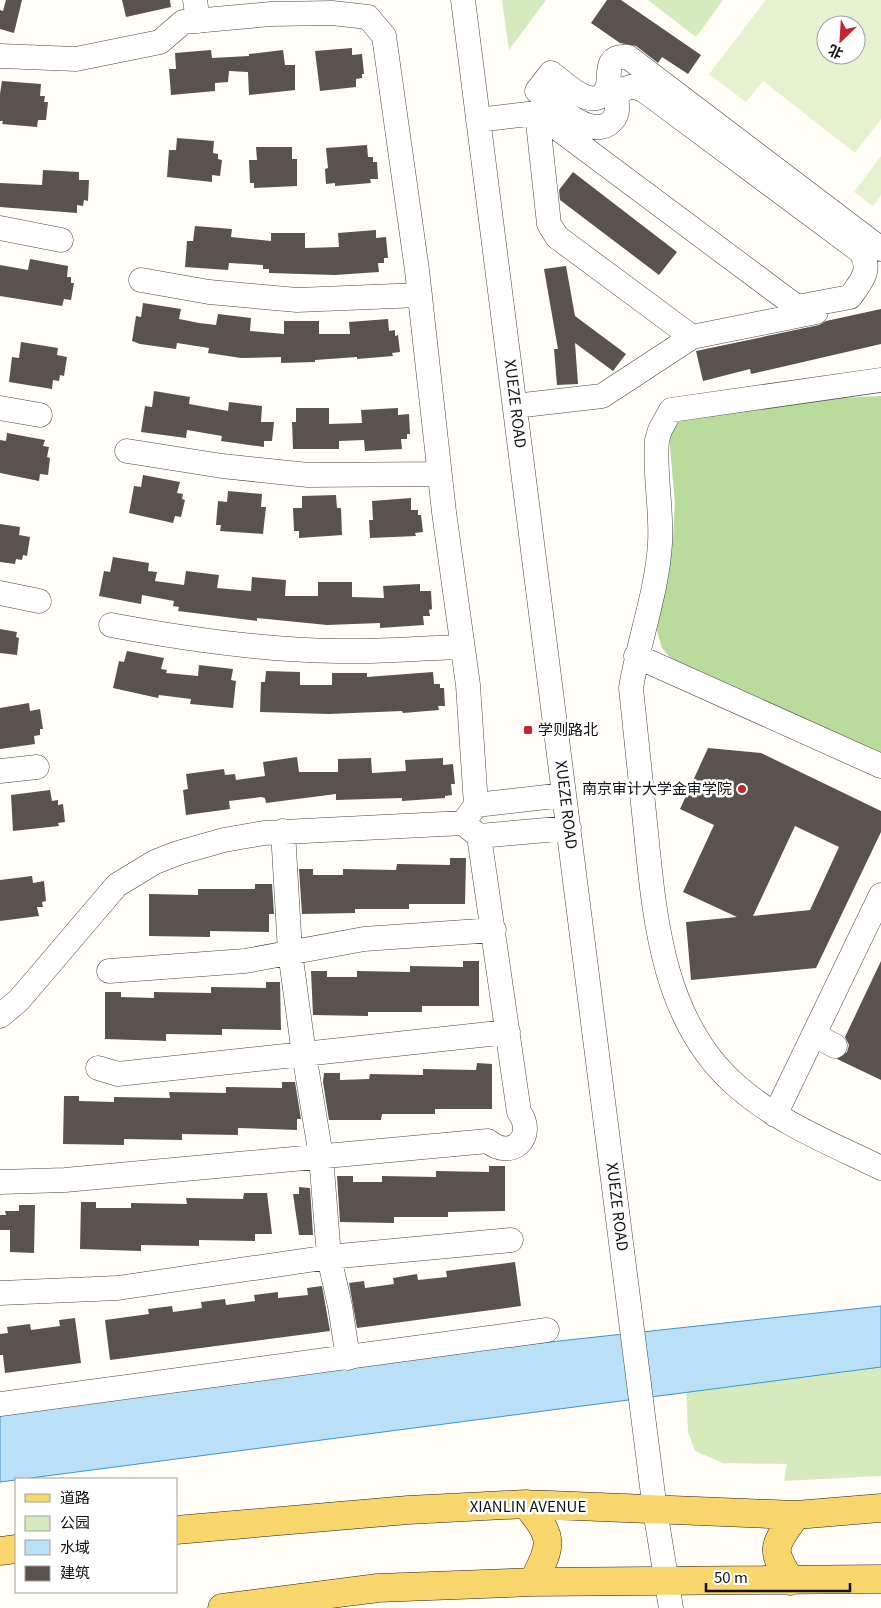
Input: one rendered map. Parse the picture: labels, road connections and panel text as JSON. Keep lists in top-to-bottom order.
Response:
{
  "streets": {
    "main road": ["XIANLIN AVENUE"],
    "street": ["XUEZE ROAD"]
  },
  "crossings": [
    ["XUEZE ROAD", "XIANLIN AVENUE"]
  ],
  "places": {
    "transit": ["学则路北"],
    "other": ["南京审计大学金审学院"]
  },
  "legend": [
    "道路",
    "公园",
    "水域",
    "建筑"
  ],
  "scale_bar": "50 m",
  "north": "bottom left"
}
